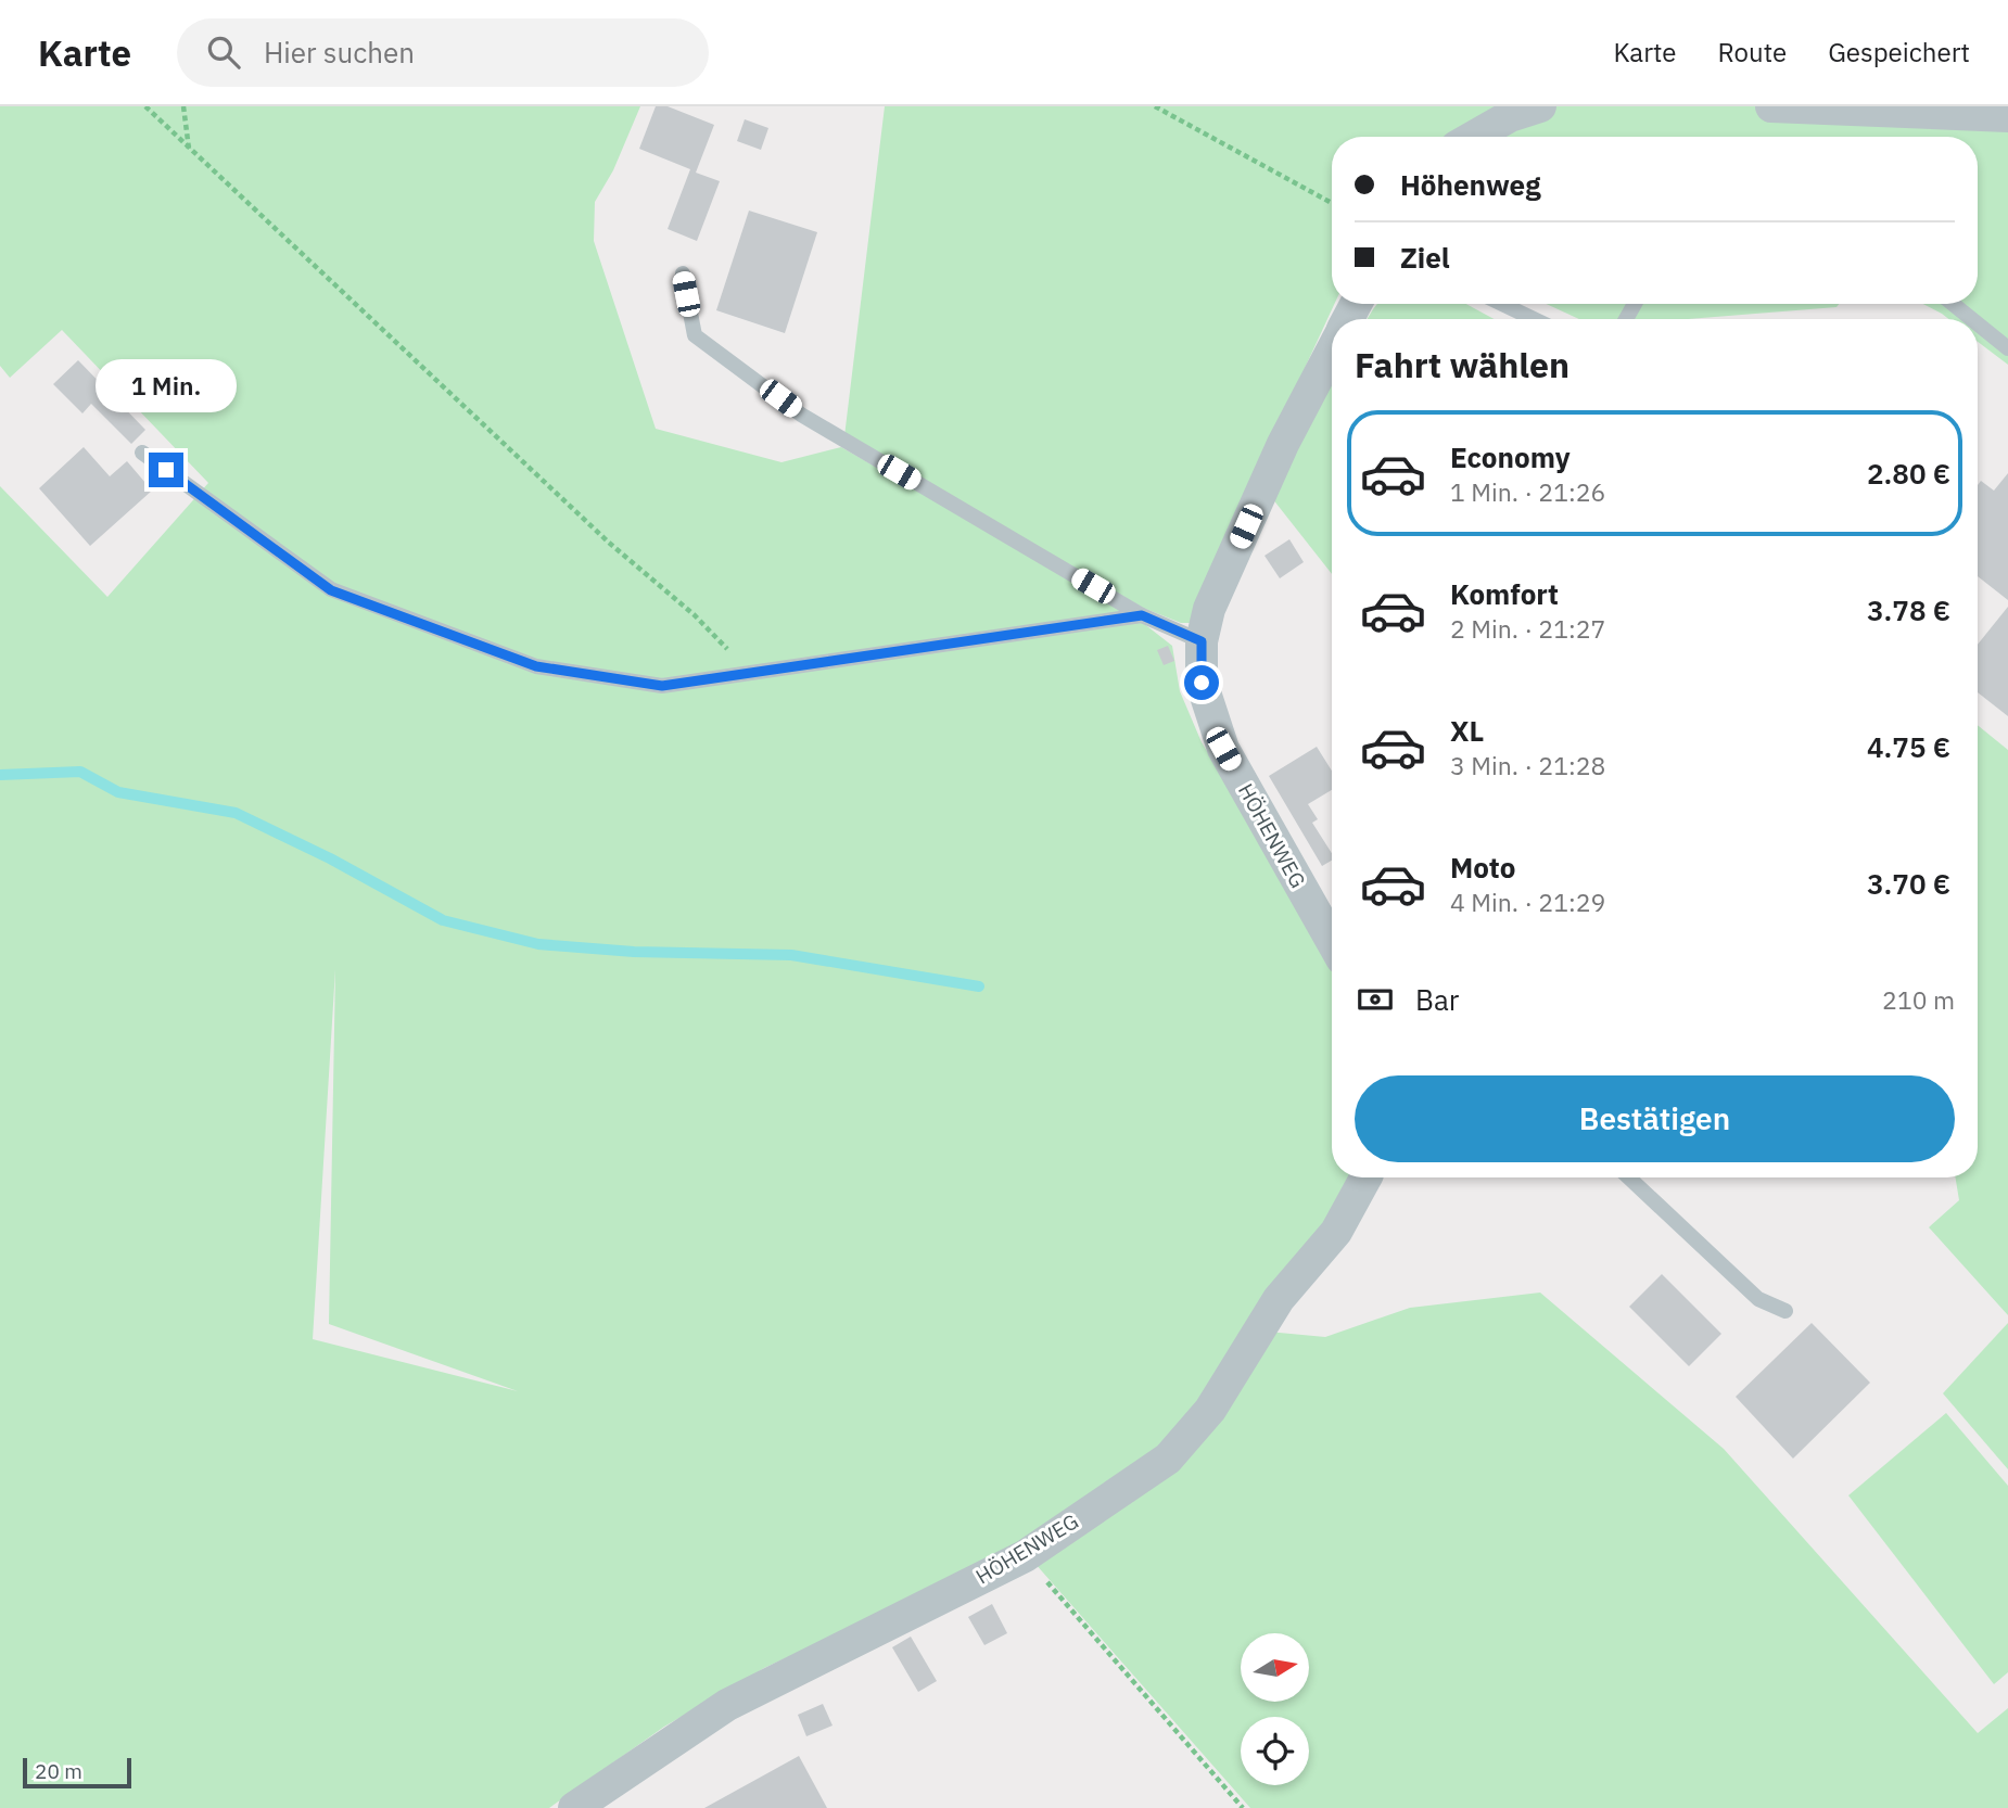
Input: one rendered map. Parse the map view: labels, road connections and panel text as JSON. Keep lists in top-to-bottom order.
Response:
{
  "streets": {
    "street": ["HÖHENWEG"]
  },
  "scale_bar": "20 m",
  "north": "right",
  "page": {
    "header": "Karte",
    "search": "Hier suchen",
    "nav": ["Karte", "Route", "Gespeichert"],
    "banner": ["Höhenweg", "Ziel"],
    "heading": "Fahrt wählen",
    "bubble": "1 Min.",
    "list": [
      {
        "name": "Economy",
        "note": "1 Min. · 21:26",
        "value": "2.80 €"
      },
      {
        "name": "Komfort",
        "note": "2 Min. · 21:27",
        "value": "3.78 €"
      },
      {
        "name": "XL",
        "note": "3 Min. · 21:28",
        "value": "4.75 €"
      },
      {
        "name": "Moto",
        "note": "4 Min. · 21:29",
        "value": "3.70 €"
      }
    ],
    "pay": ["Bar", "210 m"],
    "buttons": "Bestätigen",
    "scale": "20 m"
  }
}
